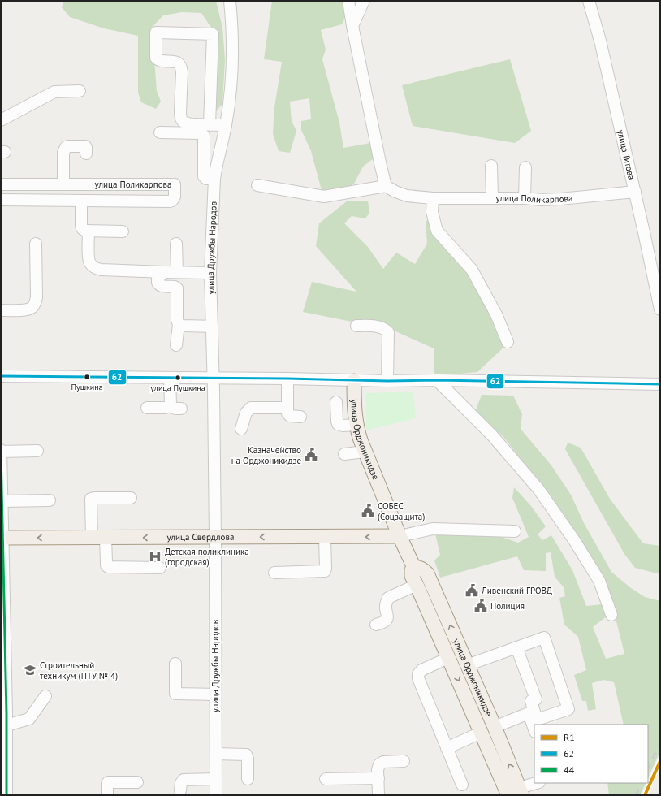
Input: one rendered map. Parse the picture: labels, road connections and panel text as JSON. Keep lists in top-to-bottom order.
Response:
{
  "streets": {
    "main road": ["улица Орджоникидзе", "улица Свердлова"],
    "street": ["улица Титова", "улица Поликарпова", "улица Дружбы Народов"]
  },
  "crossings": [
    ["улица Титова", "улица Поликарпова"],
    ["улица Дружбы Народов", "улица Свердлова"],
    ["улица Орджоникидзе", "улица Свердлова"]
  ],
  "one_way": ["улица Свердлова"],
  "places": {
    "other": ["Пушкина", "улица Пушкина"],
    "public building": [
      "Казначейство на Орджоникидзе",
      "СОБЕС (Соцзащита)",
      "Ливенский ГРОВД",
      "Полиция"
    ],
    "hospital": ["Детская поликлиника (городская)"],
    "school or university": ["Строительный техникум (ПТУ № 4)"]
  },
  "lines": ["transit line 62", "transit line 44", "transit line R1"],
  "legend": ["R1", "62", "44"]
}
